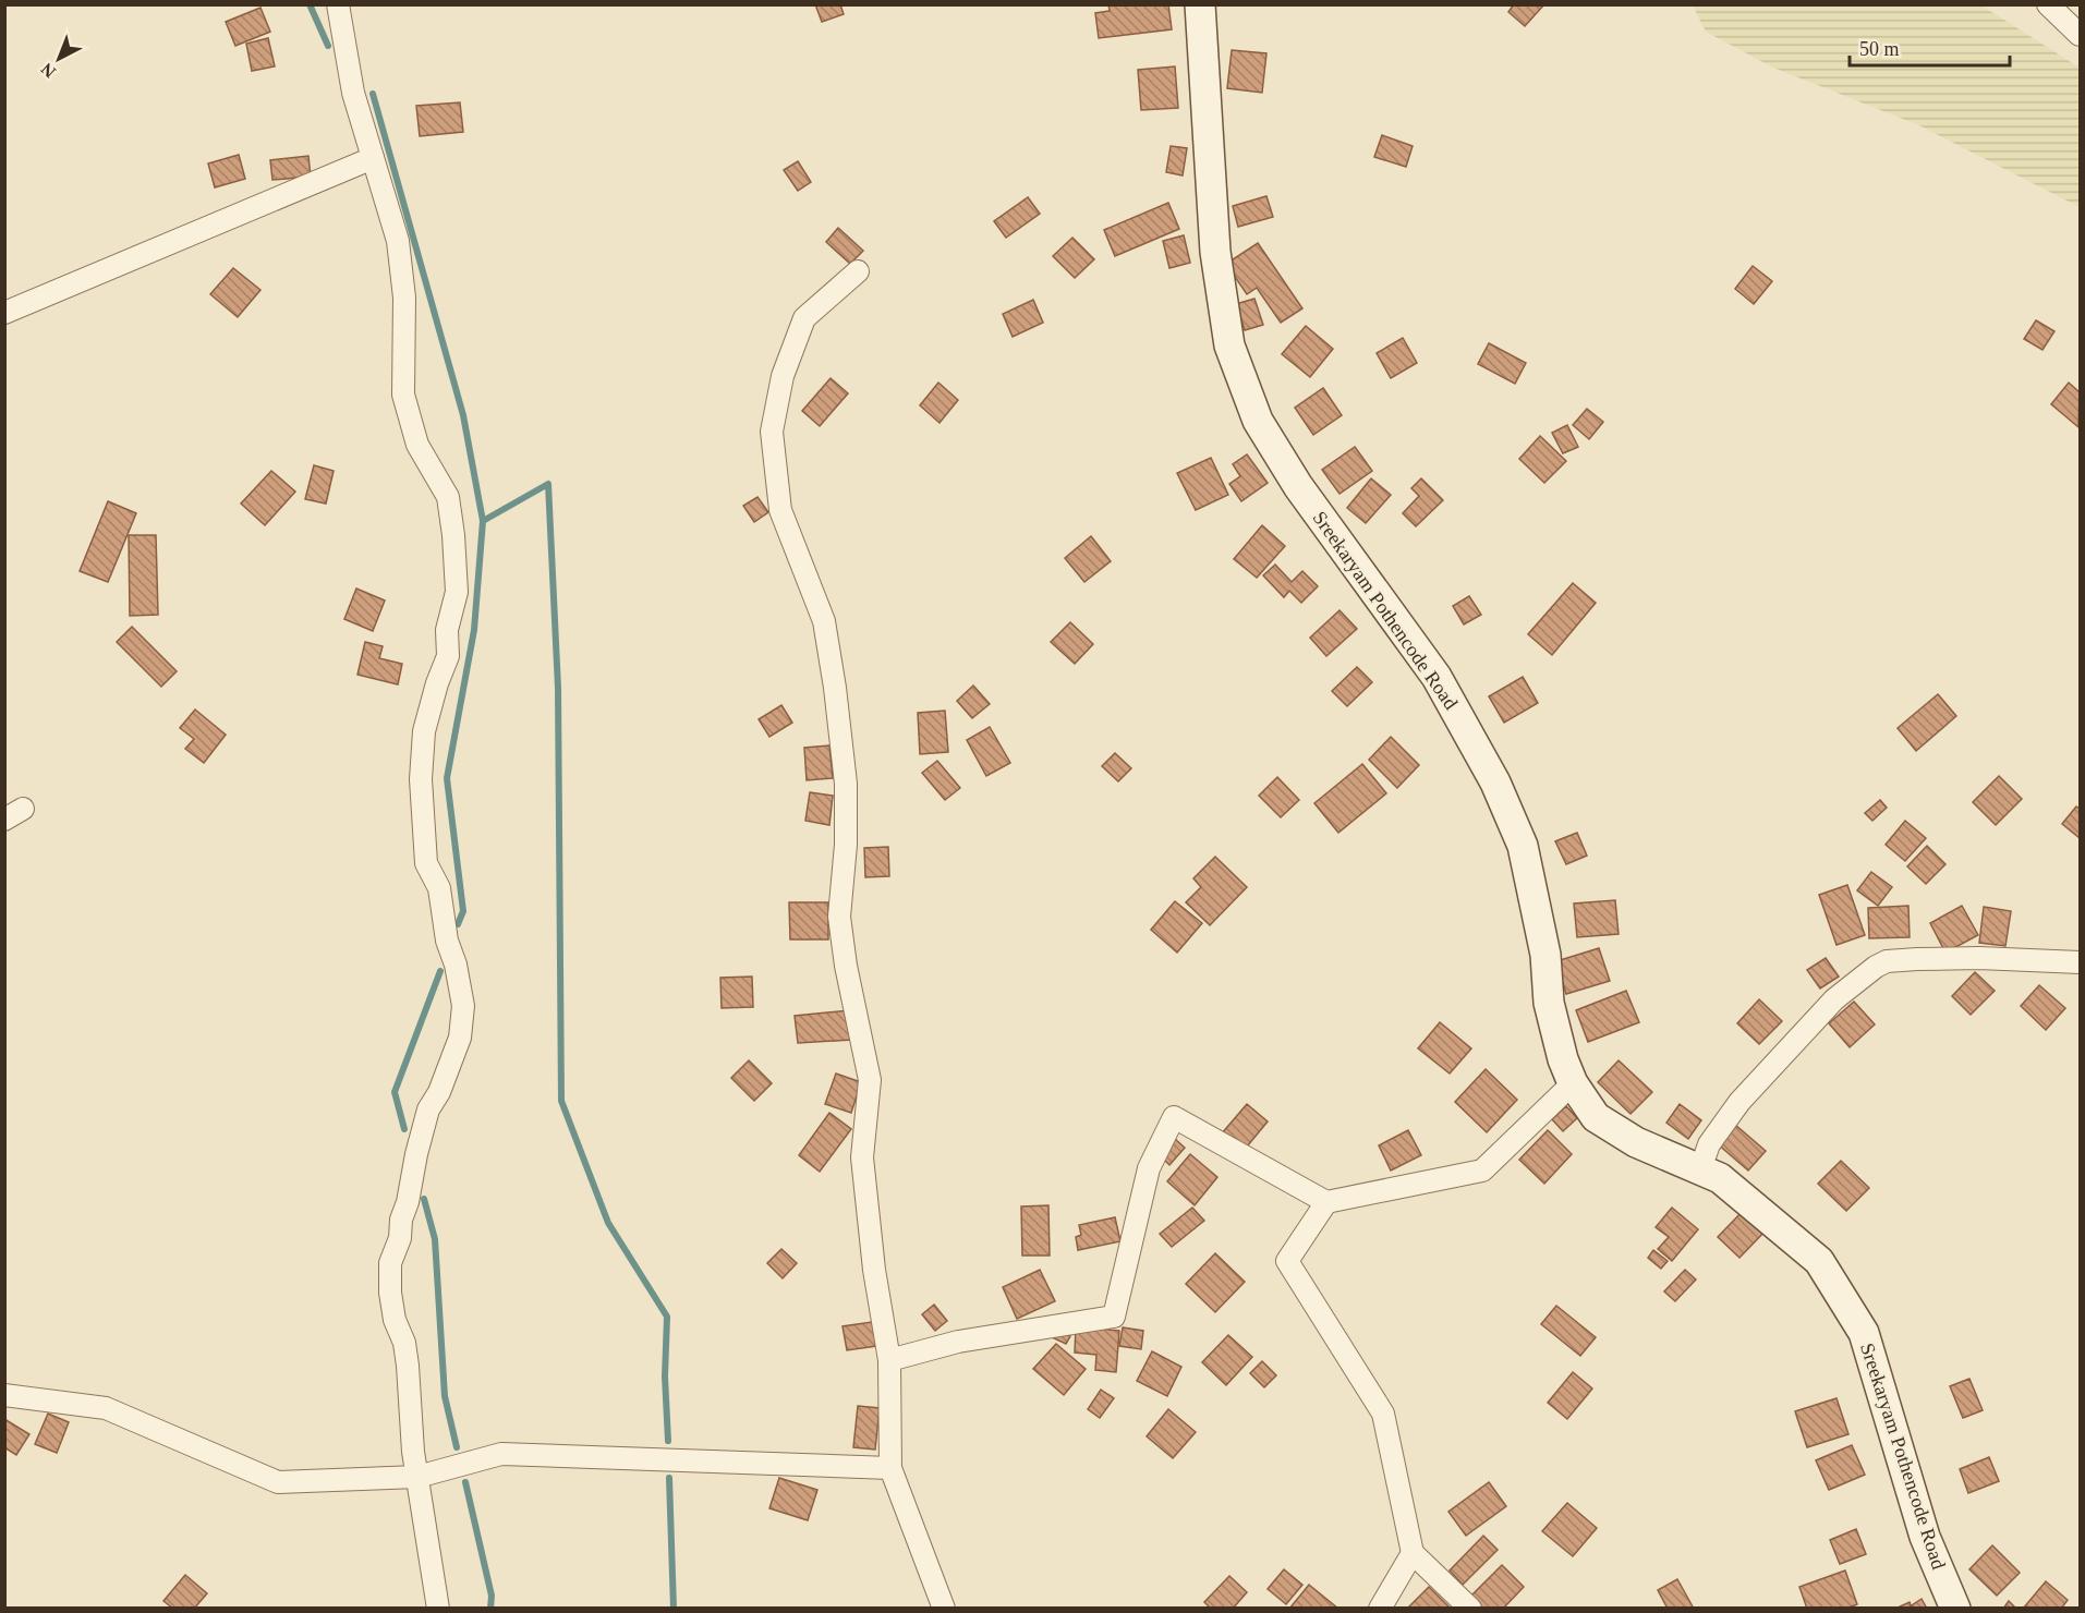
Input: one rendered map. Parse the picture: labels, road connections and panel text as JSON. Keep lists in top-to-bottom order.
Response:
{
  "streets": {
    "main road": ["Sreekaryam Pothencode Road"]
  },
  "scale_bar": "50 m",
  "north": "bottom left"
}
